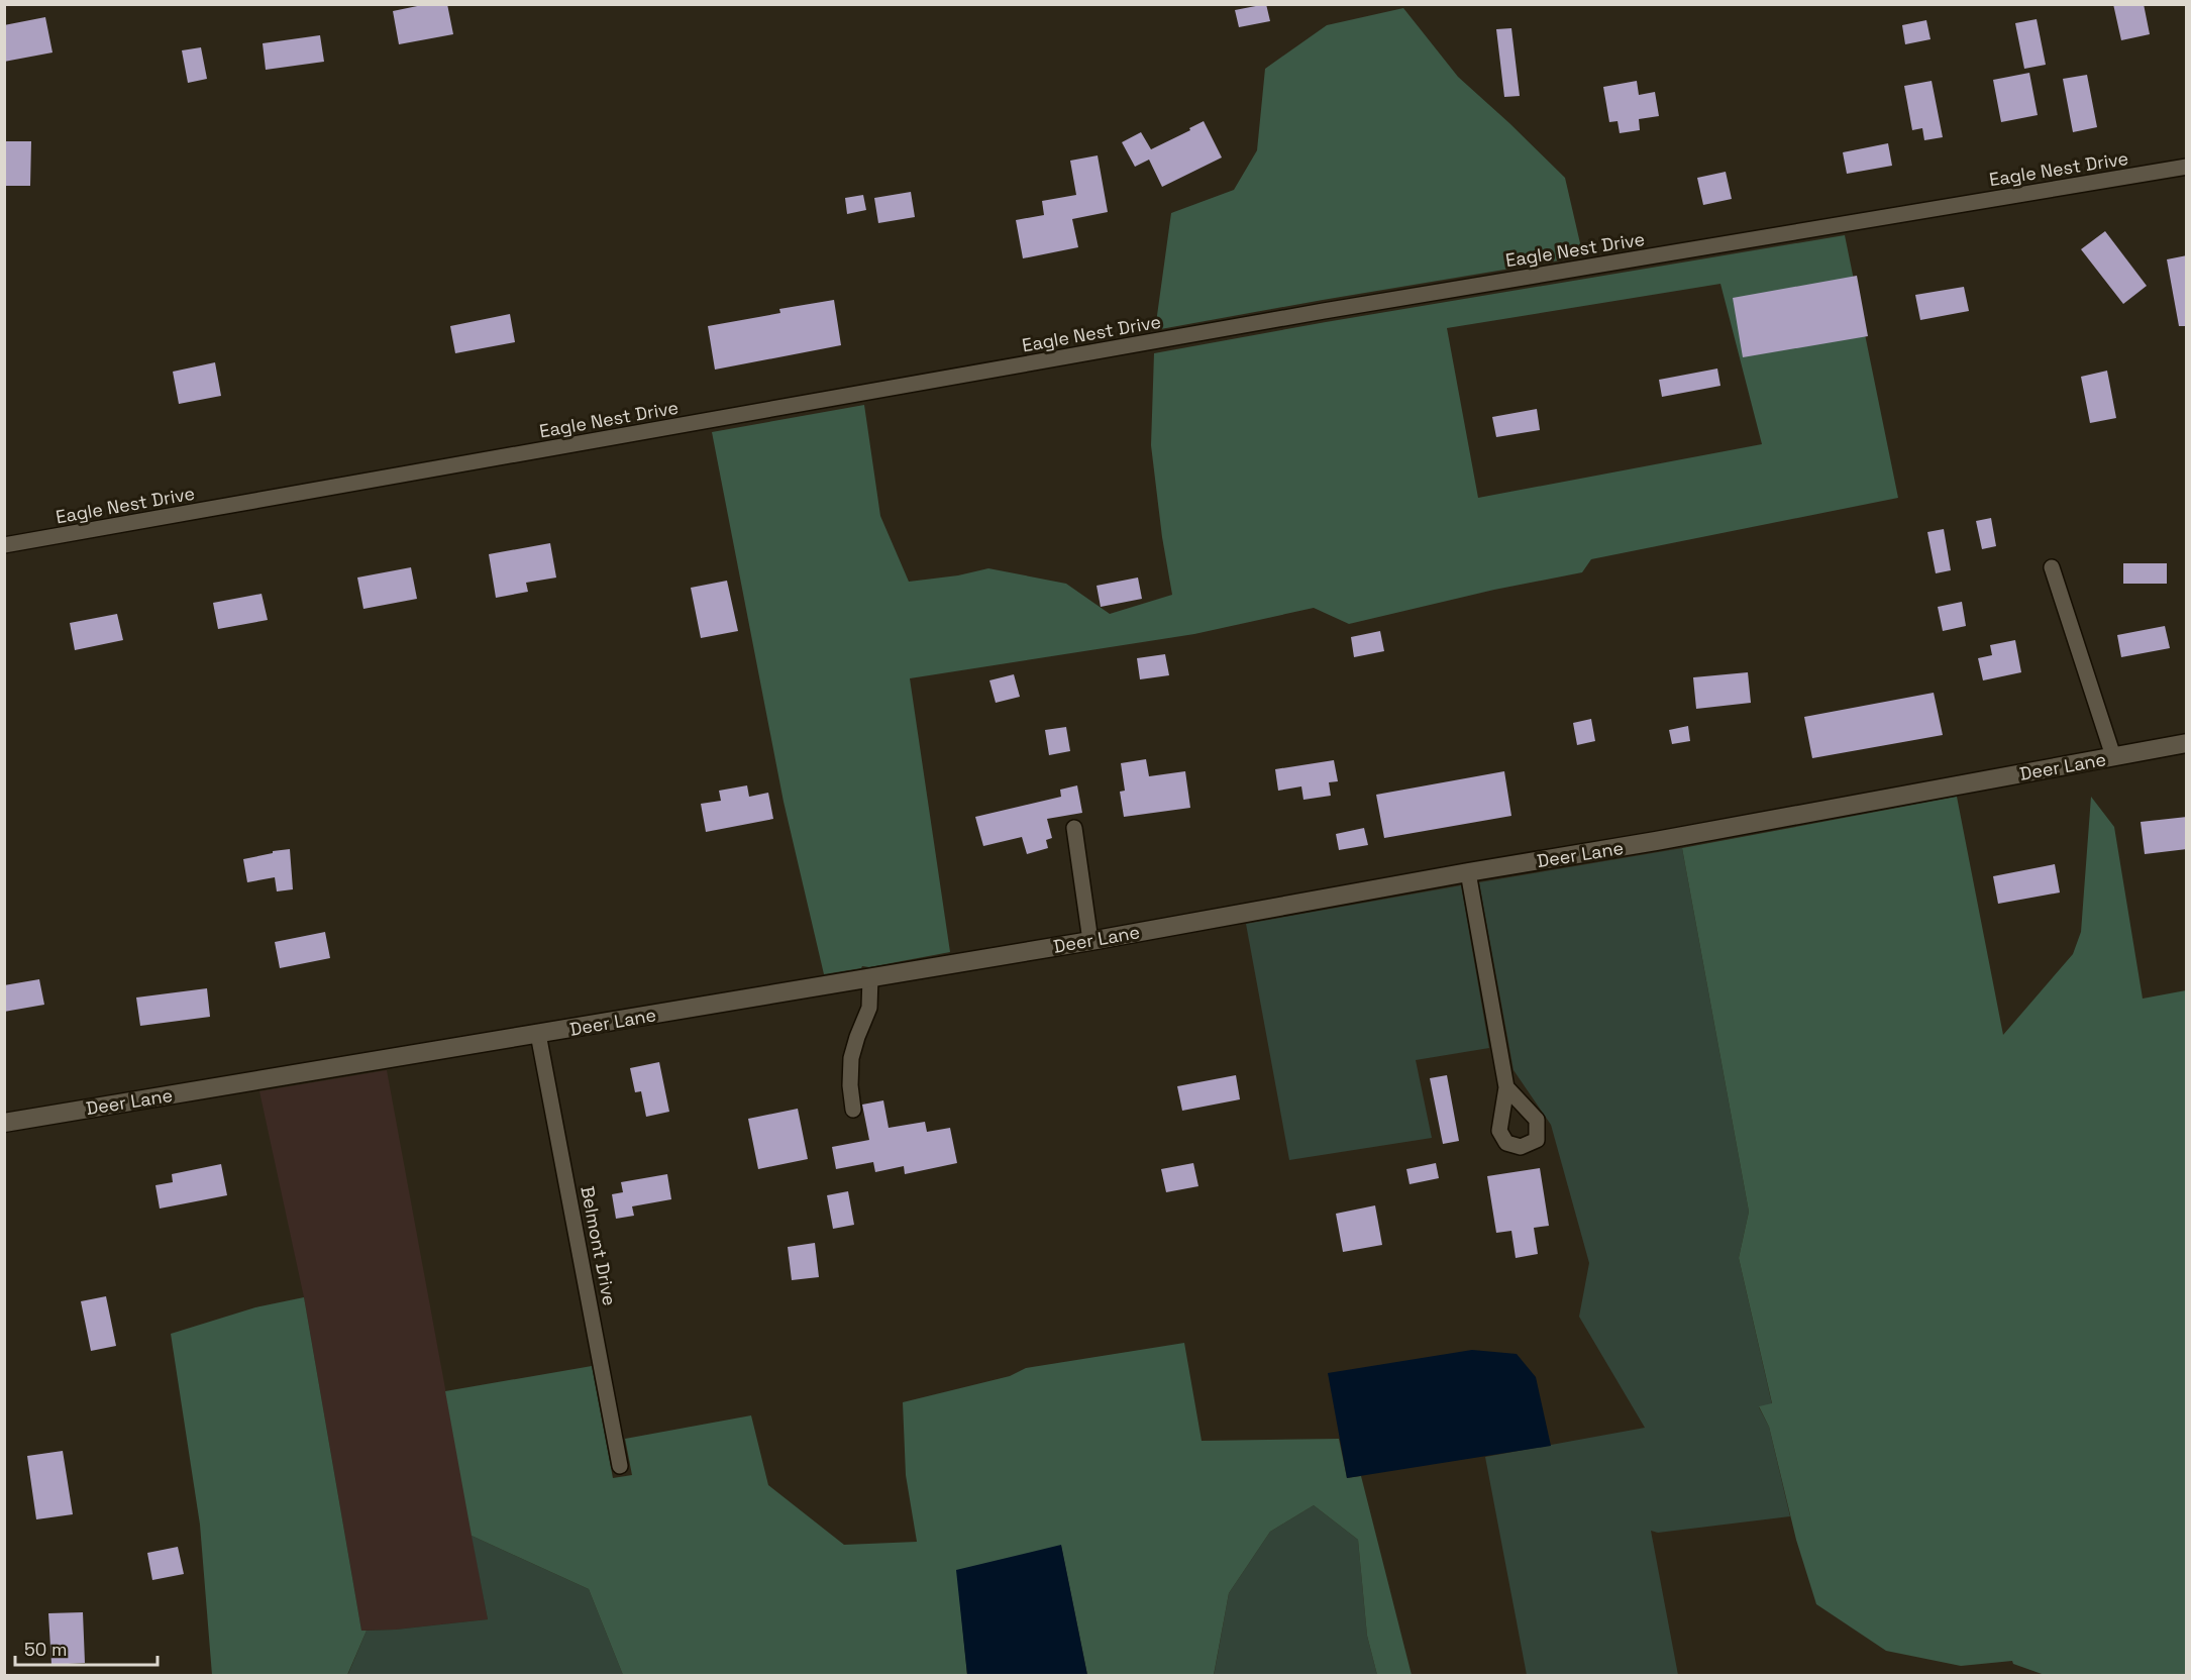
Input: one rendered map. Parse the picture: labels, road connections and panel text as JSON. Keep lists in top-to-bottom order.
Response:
{
  "streets": {
    "street": ["Eagle Nest Drive", "Deer Lane", "Belmont Drive"]
  },
  "crossings": [
    ["Deer Lane", "Belmont Drive"]
  ],
  "scale_bar": "50 m"
}
